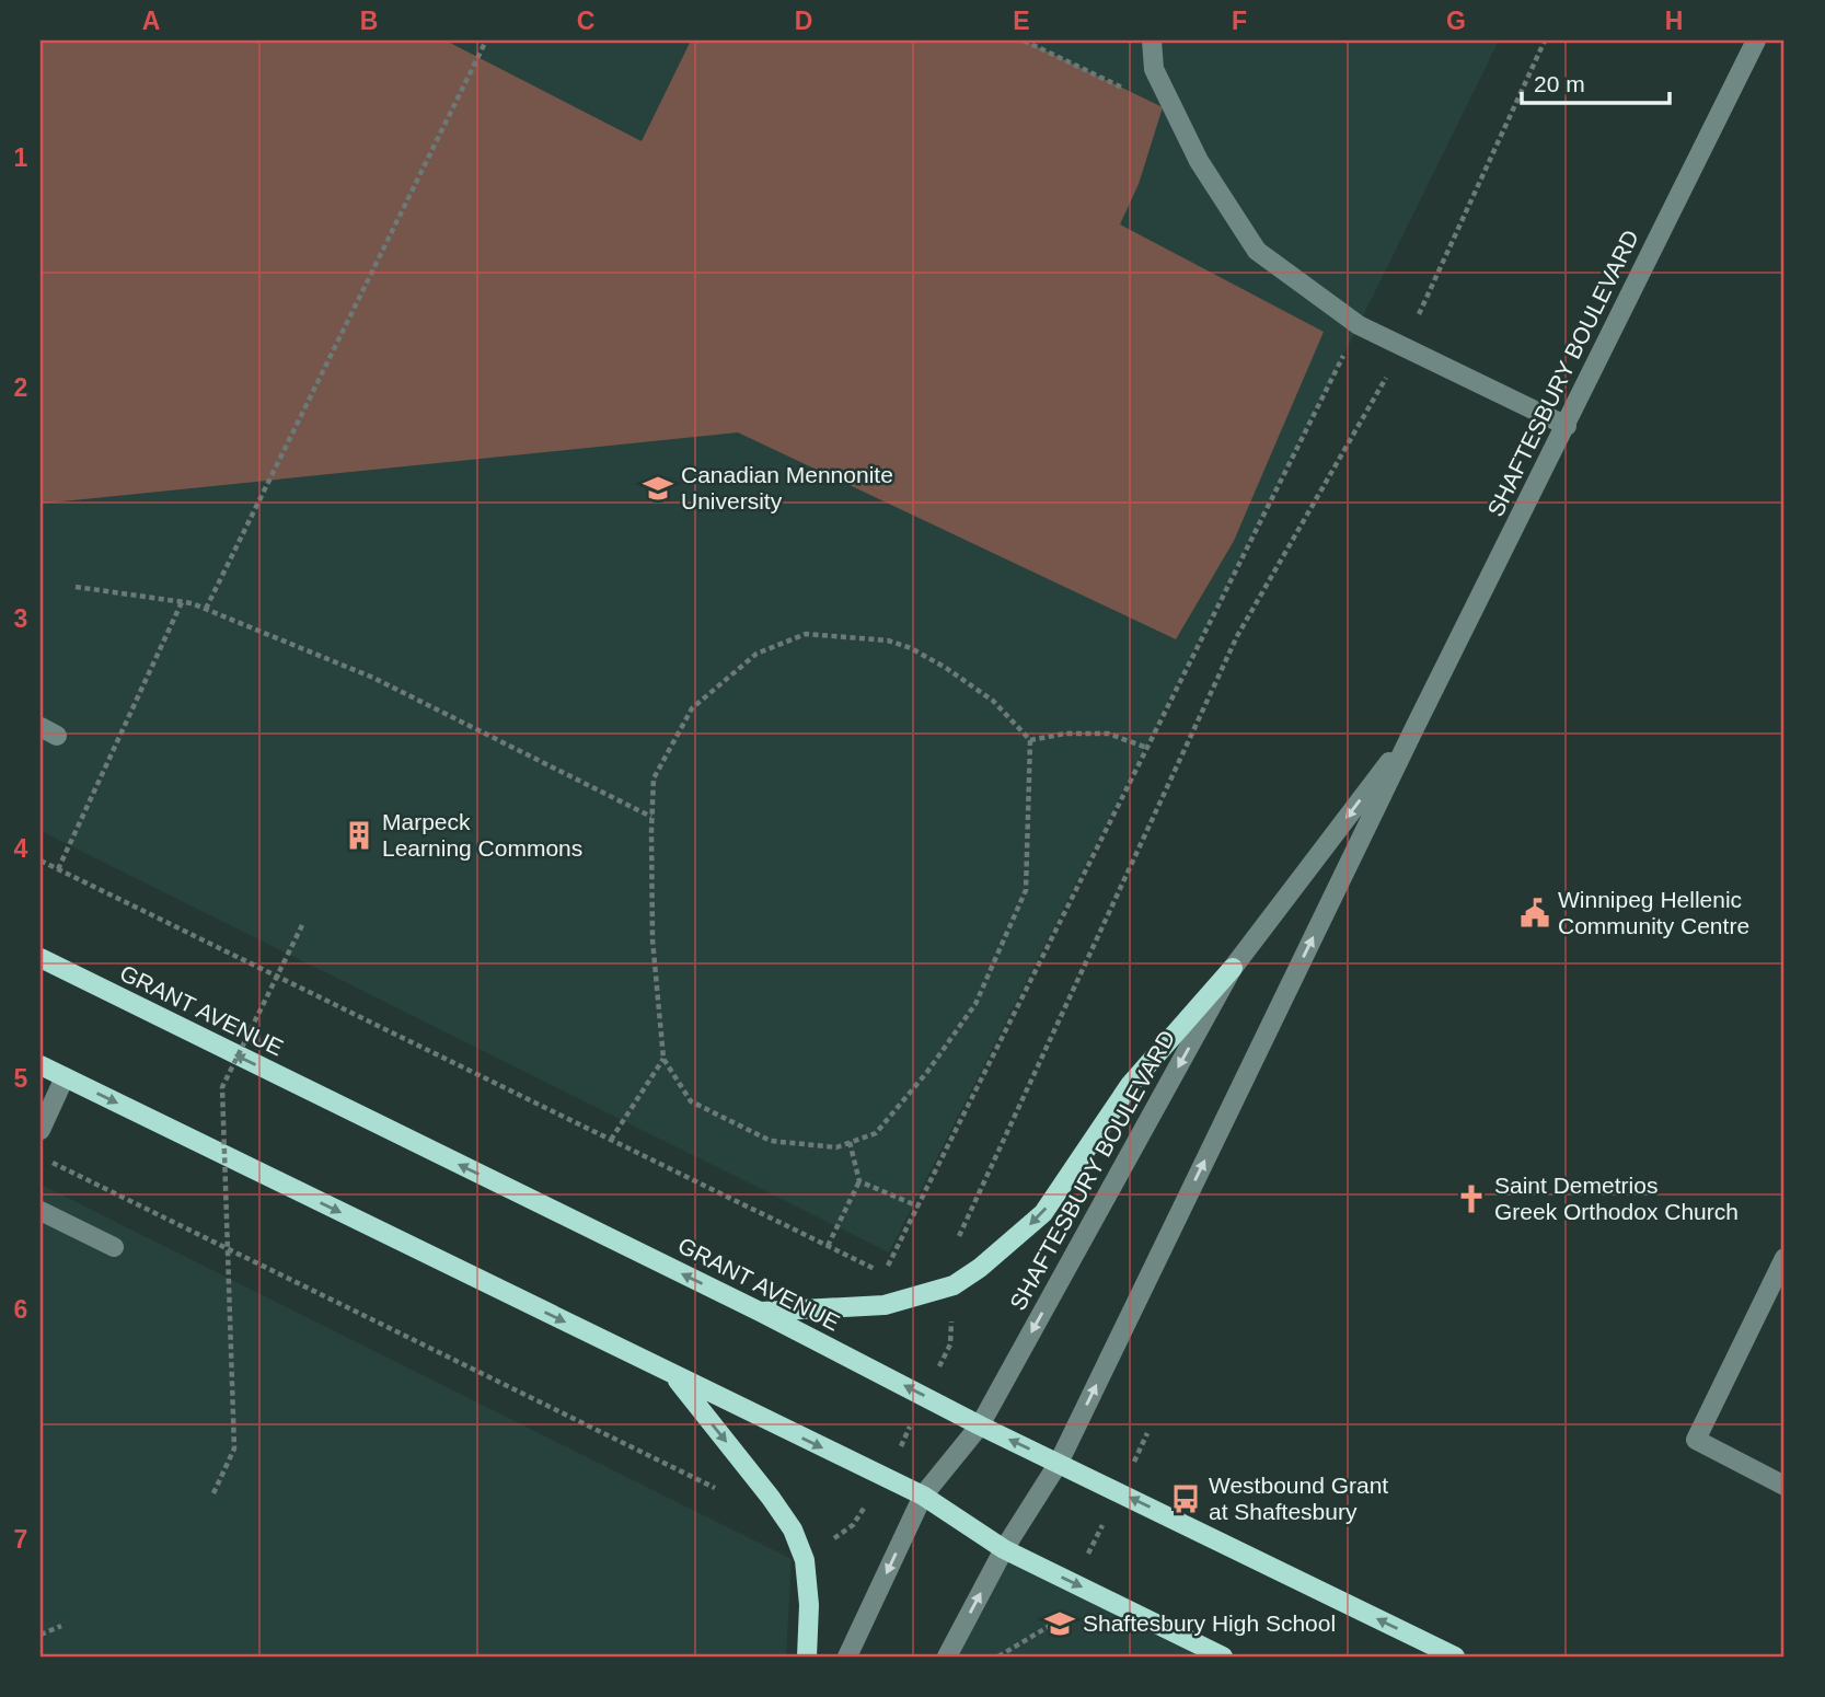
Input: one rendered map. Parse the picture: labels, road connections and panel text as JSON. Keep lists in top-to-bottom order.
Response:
{
  "streets": {
    "main road": ["GRANT AVENUE"],
    "street": ["SHAFTESBURY BOULEVARD"]
  },
  "crossings": [
    ["SHAFTESBURY BOULEVARD", "GRANT AVENUE"]
  ],
  "places": {
    "school or university": ["Canadian Mennonite University", "Shaftesbury High School"],
    "building": ["Marpeck Learning Commons"],
    "public building": ["Winnipeg Hellenic Community Centre"],
    "church": ["Saint Demetrios Greek Orthodox Church"],
    "bus stop": ["Westbound Grant at Shaftesbury"]
  },
  "scale_bar": "20 m",
  "grid": {
    "columns": [
      "A",
      "B",
      "C",
      "D",
      "E",
      "F",
      "G",
      "H"
    ],
    "rows": [
      "1",
      "2",
      "3",
      "4",
      "5",
      "6",
      "7"
    ]
  }
}
